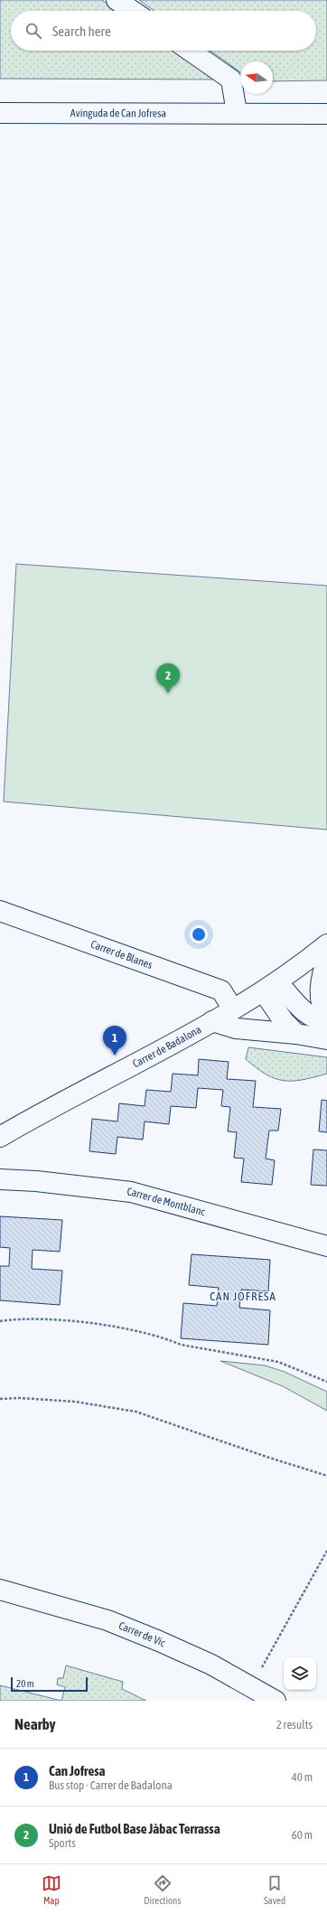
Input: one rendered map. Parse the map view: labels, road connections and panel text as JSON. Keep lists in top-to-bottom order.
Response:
{
  "streets": {
    "street": [
      "Avinguda de Can Jofresa",
      "Carrer de Blanes",
      "Carrer de Badalona",
      "Carrer de Montblanc",
      "Carrer de Vic"
    ]
  },
  "crossings": [
    ["Carrer de Blanes", "Carrer de Badalona"]
  ],
  "districts": ["CAN JOFRESA"],
  "scale_bar": "20 m",
  "north": "left",
  "page": {
    "search": "Search here",
    "pins": ["2", "1"],
    "scale": "20 m",
    "heading": ["Nearby", "2 results"],
    "list": [
      {
        "mark": "1",
        "name": "Can Jofresa",
        "note": "Bus stop · Carrer de Badalona",
        "value": "40 m"
      },
      {
        "mark": "2",
        "name": "Unió de Futbol Base Jàbac Terrassa",
        "note": "Sports",
        "value": "60 m"
      }
    ],
    "nav": ["Map", "Directions", "Saved"]
  }
}
